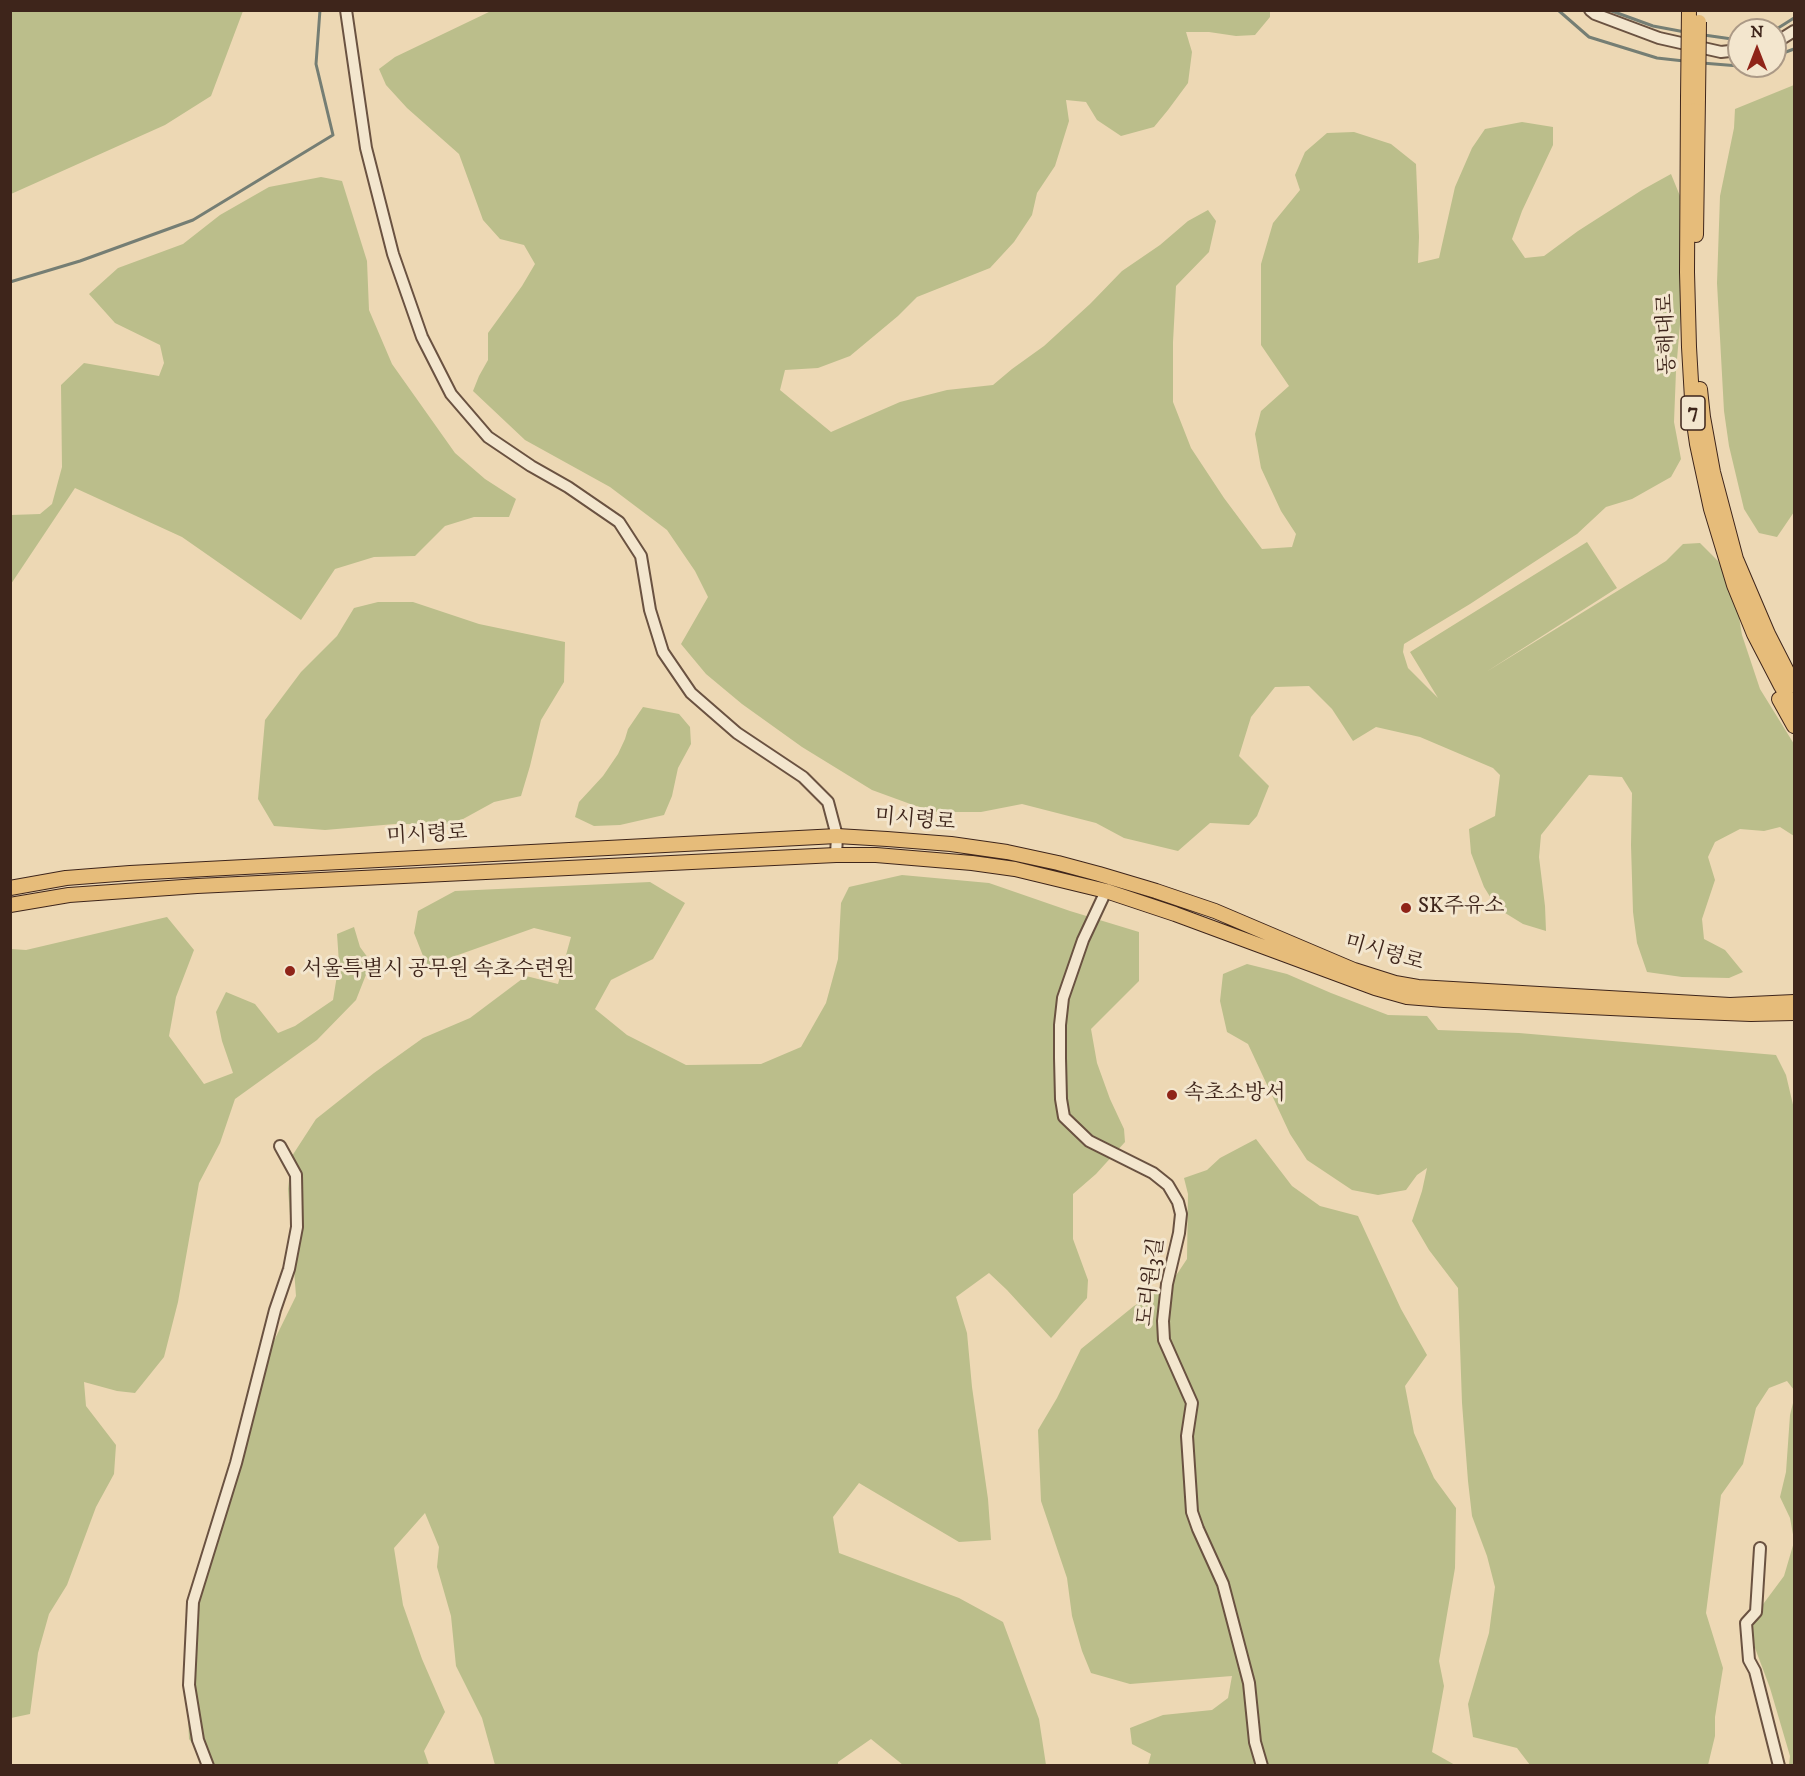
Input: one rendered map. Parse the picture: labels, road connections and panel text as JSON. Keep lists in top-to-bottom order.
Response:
{
  "streets": {
    "main road": ["동해대로", "7", "미시령로"],
    "street": ["도리원3길"]
  },
  "crossings": [
    ["동해대로", "7"],
    ["미시령로", "도리원3길"]
  ],
  "places": ["SK주유소", "서울특별시 공무원 속초수련원", "속초소방서"],
  "north": "top"
}
